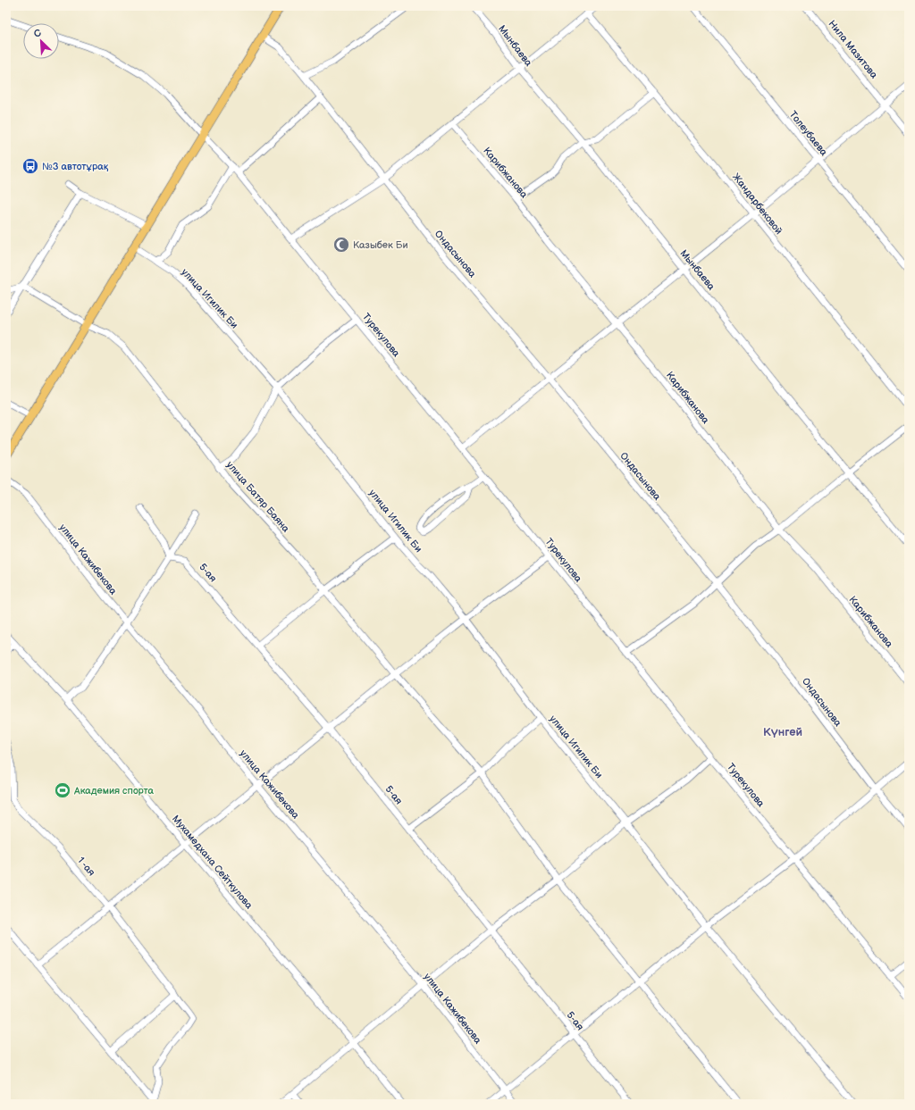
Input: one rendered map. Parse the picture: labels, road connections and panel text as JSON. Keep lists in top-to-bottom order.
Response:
{
  "streets": {
    "street": [
      "Мынбаева",
      "Нила Мазитова",
      "Толеубаева",
      "Карибжанова",
      "Жандарбековой",
      "Ондасынова",
      "улица Игилик Би",
      "Турекулова",
      "улица Батяр Баяна",
      "улица Кажибекова",
      "5-ая",
      "Мухамедхана Сейткулова",
      "1 -ая"
    ]
  },
  "districts": ["Күнгей"],
  "places": {
    "bus stop": ["№3 автотұрақ"],
    "mosque": ["Казыбек Би"],
    "sports": ["Академия спорта"]
  },
  "north": "top left"
}
